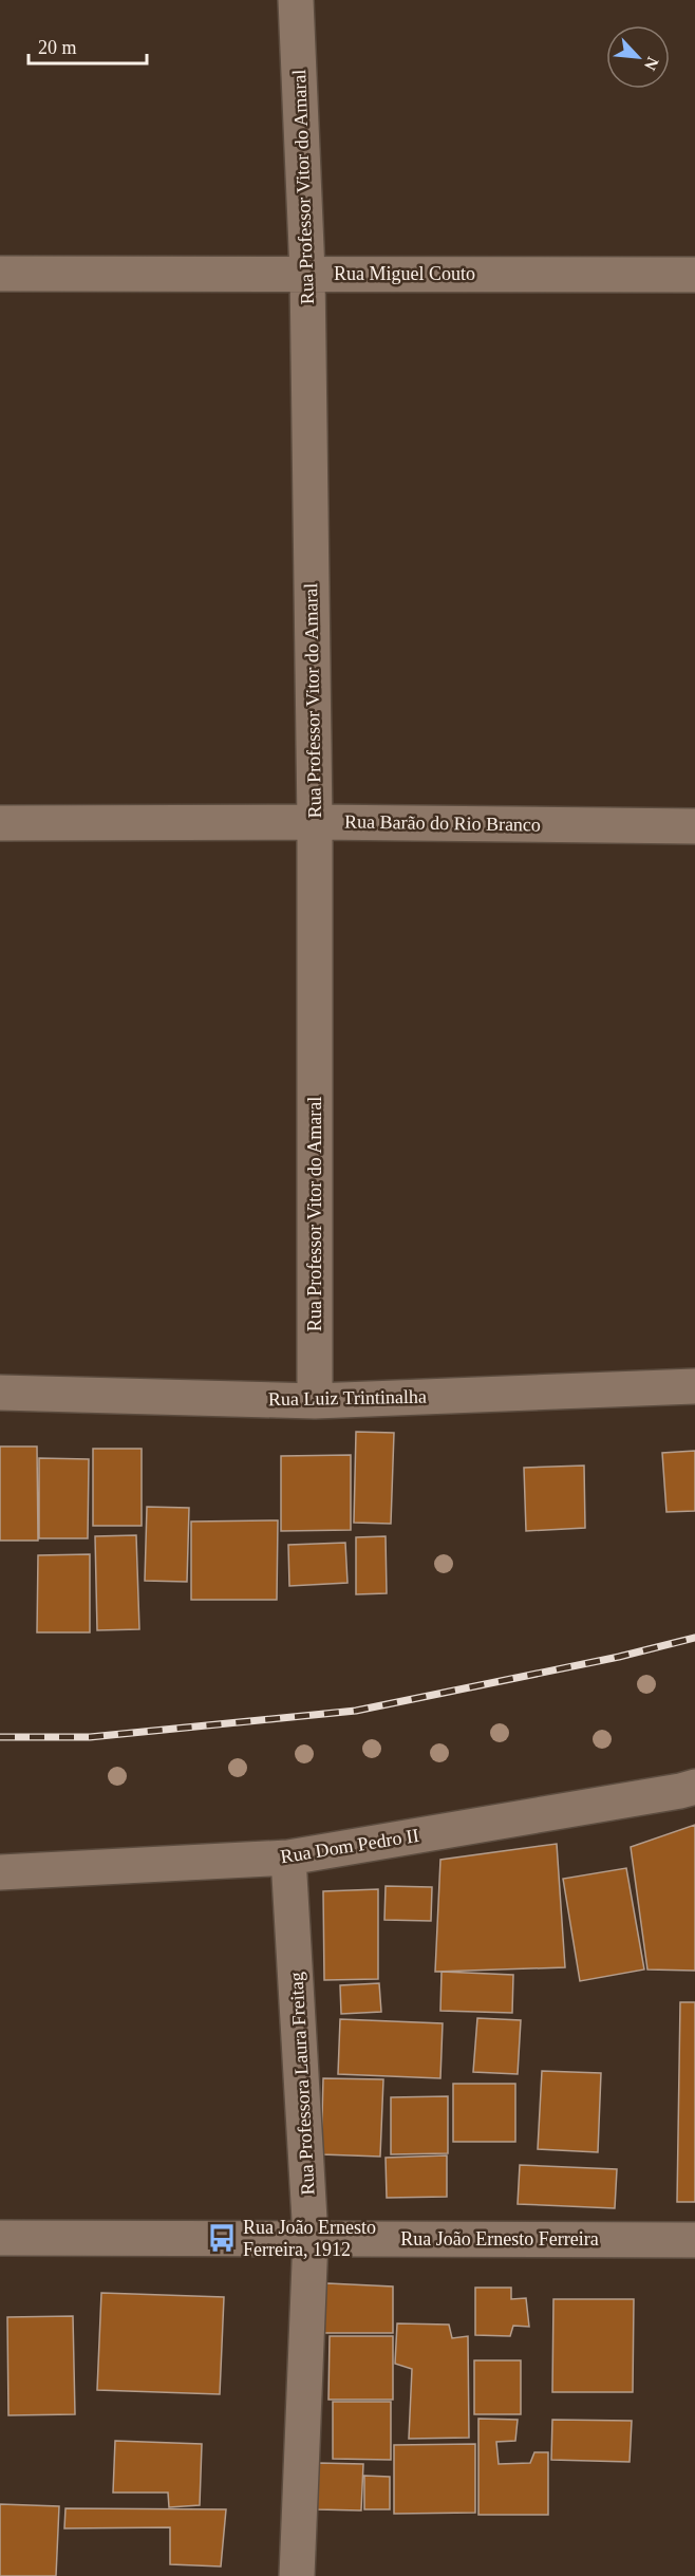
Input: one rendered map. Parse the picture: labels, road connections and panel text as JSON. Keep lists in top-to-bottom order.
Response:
{
  "streets": {
    "street": [
      "Rua Professor Vitor do Amaral",
      "Rua Miguel Couto",
      "Rua Barão do Rio Branco",
      "Rua Luiz Trintinalha",
      "Rua Dom Pedro II",
      "Rua Professora Laura Freitag",
      "Rua João Ernesto Ferreira"
    ]
  },
  "crossings": [
    ["Rua Professor Vitor do Amaral", "Rua Miguel Couto"],
    ["Rua Professor Vitor do Amaral", "Rua Barão do Rio Branco"],
    ["Rua Professor Vitor do Amaral", "Rua Luiz Trintinalha"],
    ["Rua Dom Pedro II", "Rua Professora Laura Freitag"],
    ["Rua Professora Laura Freitag", "Rua João Ernesto Ferreira"]
  ],
  "places": {
    "bus stop": ["Rua João Ernesto Ferreira, 1912"]
  },
  "scale_bar": "20 m",
  "north": "bottom right"
}
